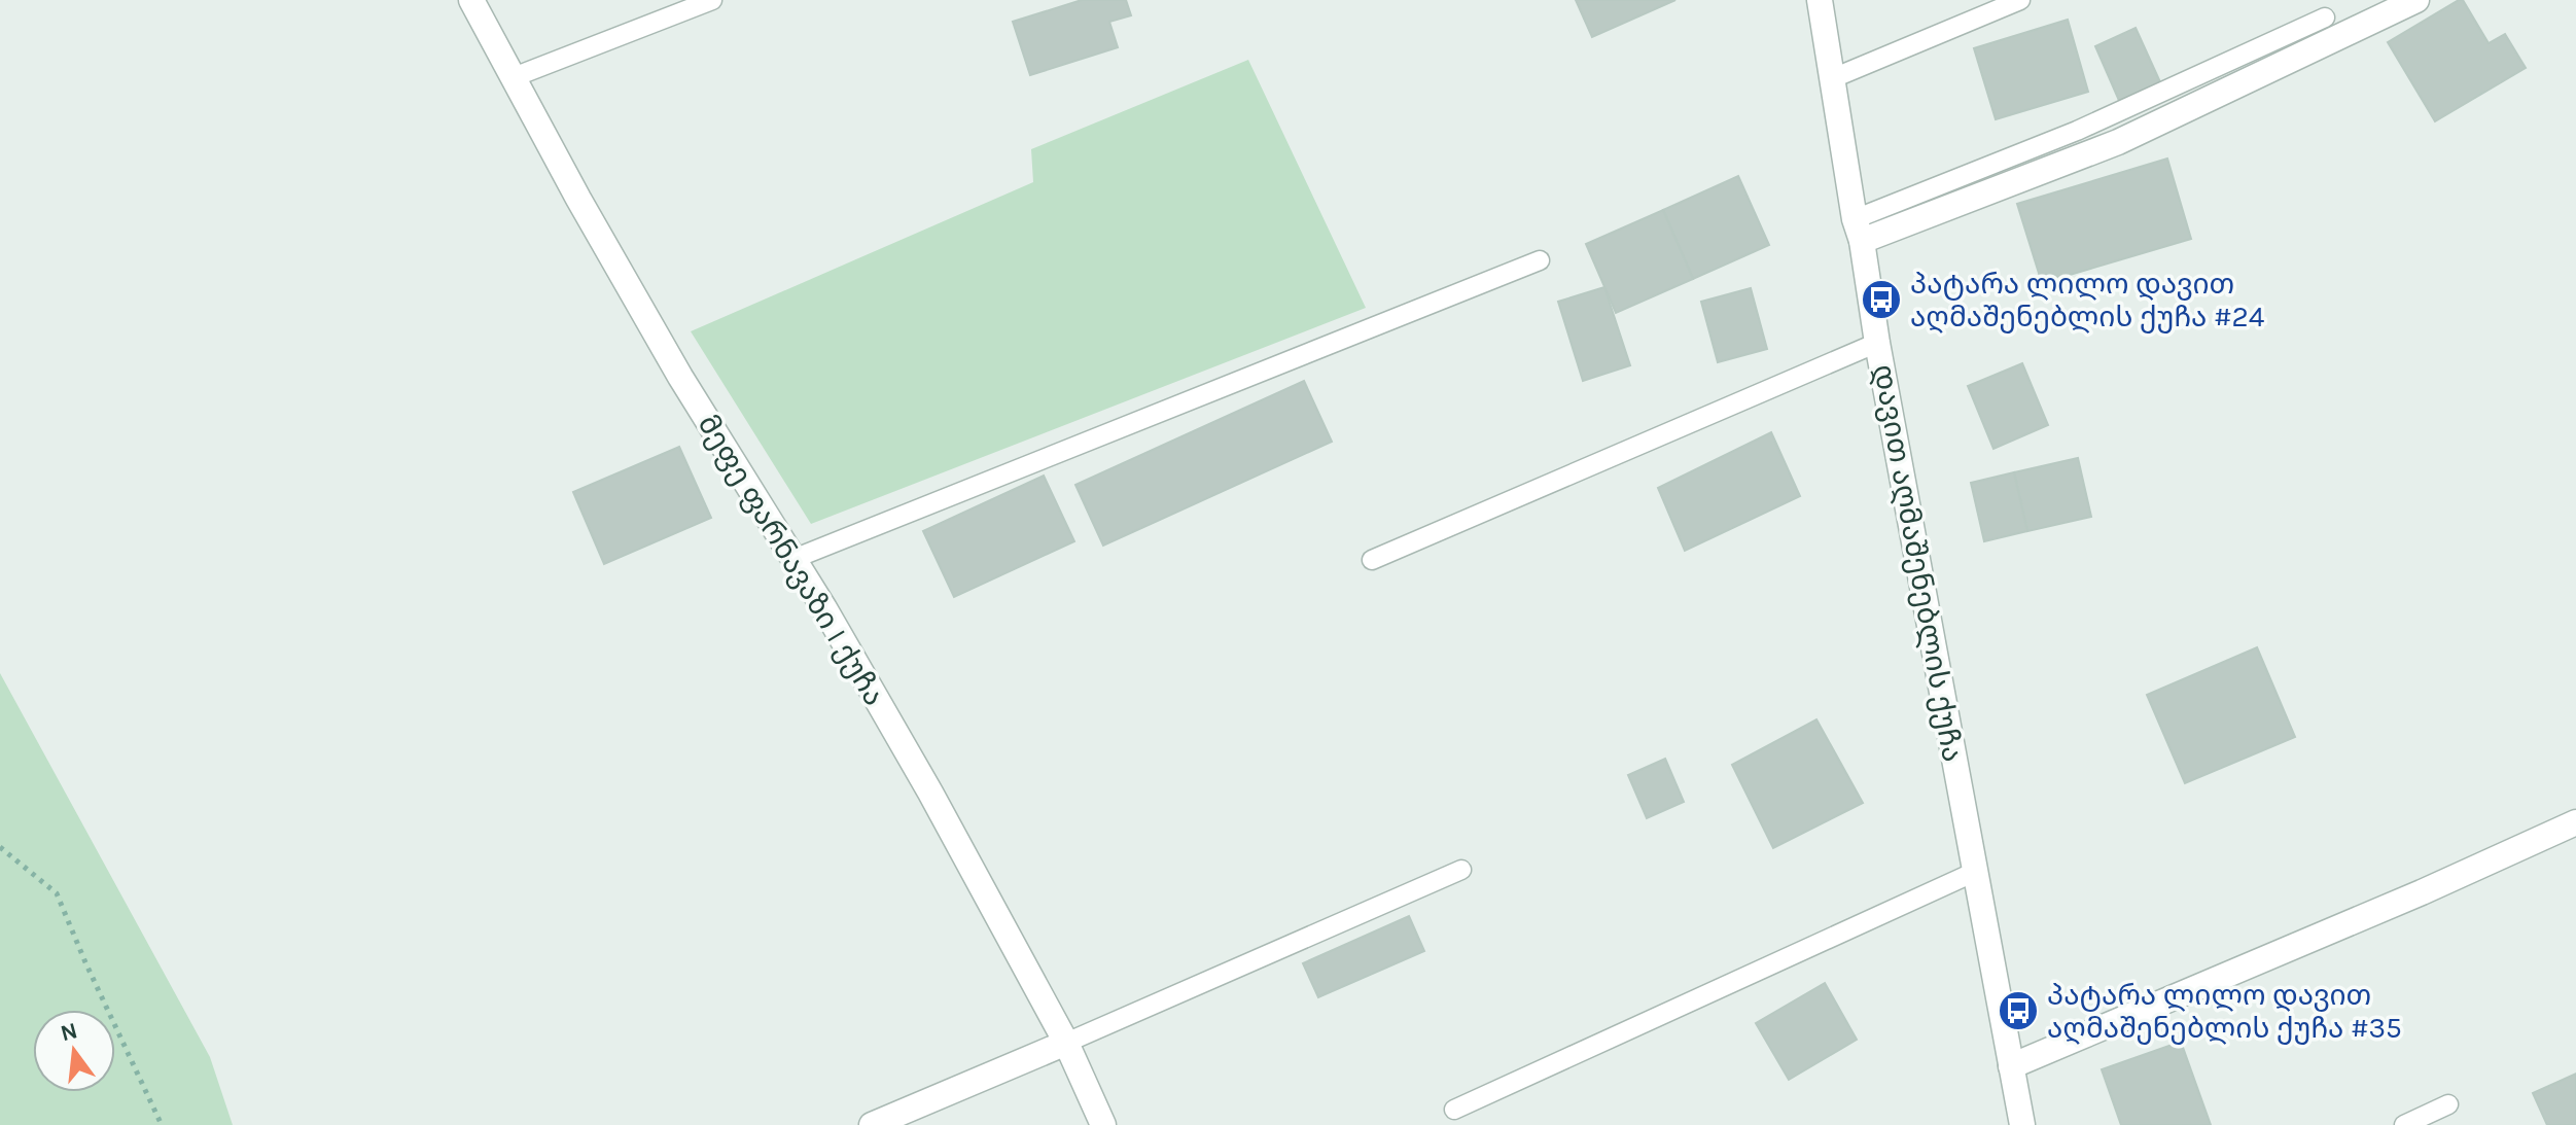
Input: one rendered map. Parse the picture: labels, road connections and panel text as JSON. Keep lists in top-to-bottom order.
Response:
{
  "streets": {
    "street": ["მეფე ფარნავაზი I ქუჩა", "დავით აღმაშენებლის ქუჩა"]
  },
  "places": {
    "bus stop": ["პატარა ლილო დავით აღმაშენებლის ქუჩა #24", "პატარა ლილო დავით აღმაშენებლის ქუჩა #35"]
  },
  "north": "top"
}
